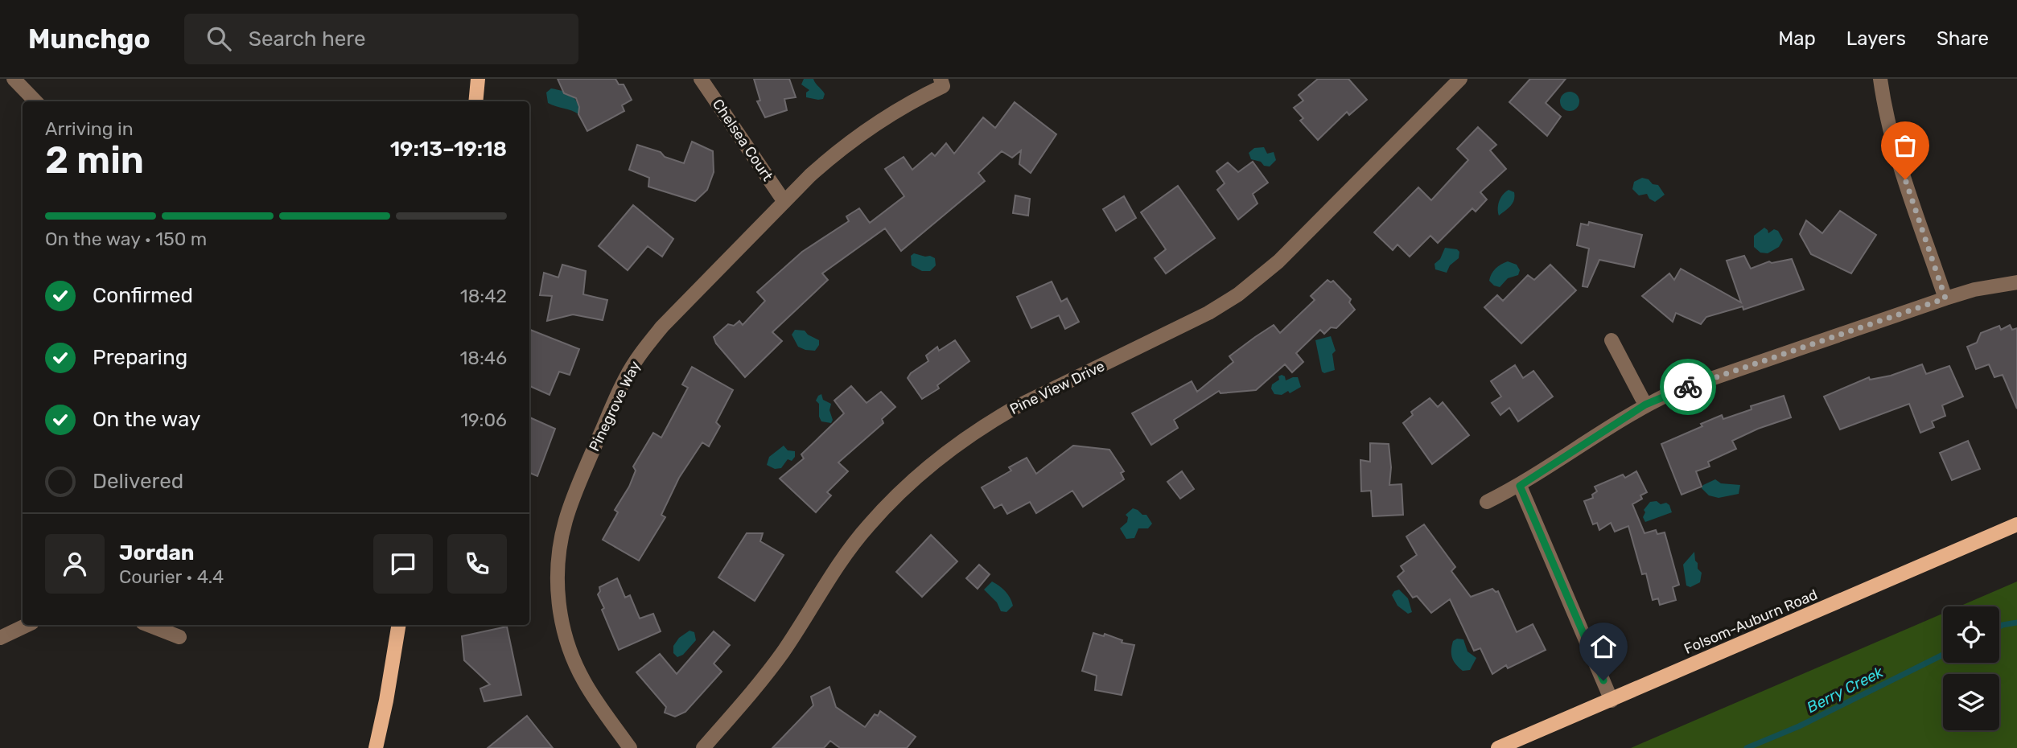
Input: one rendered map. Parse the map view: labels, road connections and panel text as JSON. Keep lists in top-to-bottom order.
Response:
{
  "streets": {
    "main road": ["Folsom-Auburn Road"],
    "street": ["Chelsea Court", "Pine View Drive", "Pinegrove Way"]
  },
  "crossings": [
    ["Chelsea Court", "Pinegrove Way"]
  ],
  "water": ["Berry Creek"],
  "page": {
    "header": "Munchgo",
    "search": "Search here",
    "nav": ["Map", "Layers", "Share"],
    "heading": ["2 min", "Arriving in", "19:13–19:18"],
    "panel": ["Jordan", "Courier · 4.4"],
    "bar": "On the way · 150 m",
    "list": [
      ["Confirmed", "18:42"],
      ["Preparing", "18:46"],
      ["On the way", "19:06"],
      "Delivered"
    ]
  }
}
